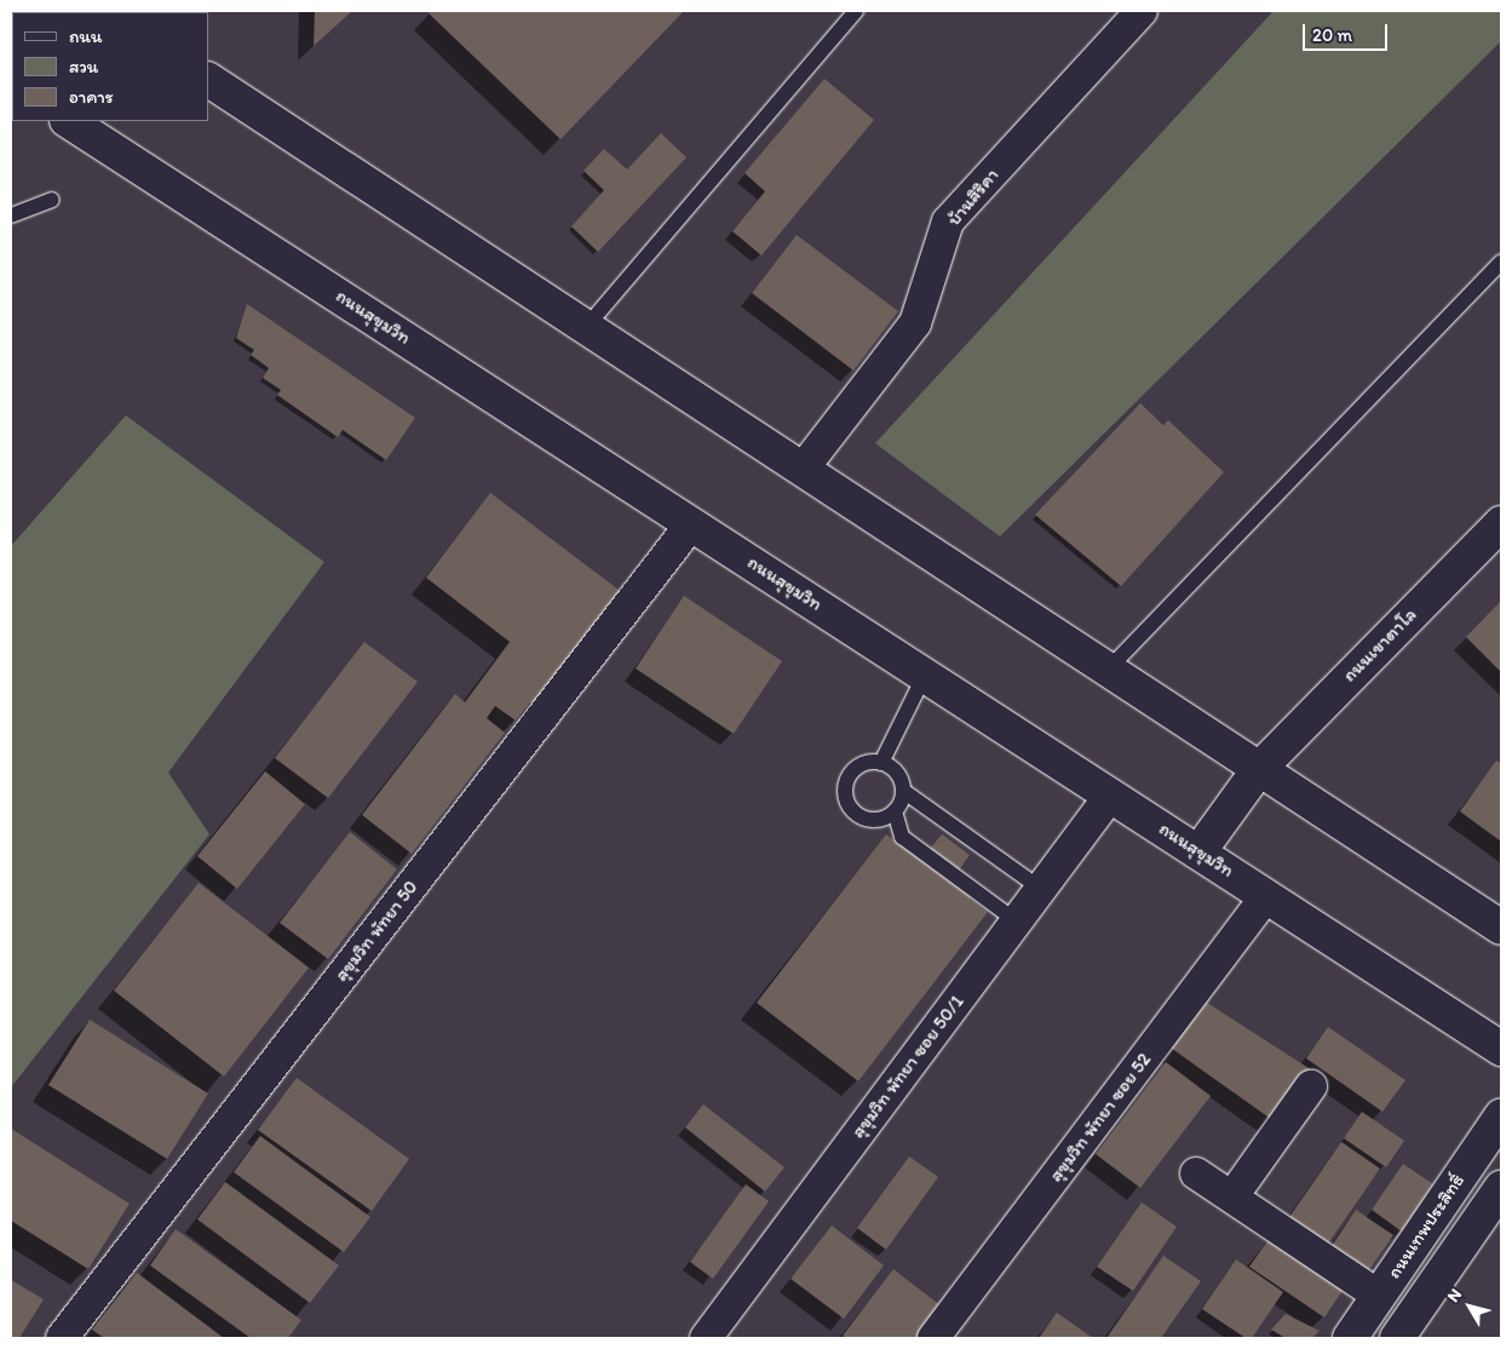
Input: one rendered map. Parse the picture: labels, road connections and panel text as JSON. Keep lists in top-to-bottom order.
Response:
{
  "streets": {
    "main road": ["ถนนสุขุมวิท", "ถนนเขาตาโล", "ถนนเทพประสิทธิ์"],
    "street": [
      "บ้านสิริคา",
      "สุขุมวิท พัทยา 50",
      "สุขุมวิท พัทยา ซอย 50/1",
      "สุขุมวิท พัทยา ซอย 52"
    ]
  },
  "crossings": [
    ["ถนนสุขุมวิท", "ถนนเขาตาโล"],
    ["ถนนสุขุมวิท", "สุขุมวิท พัทยา 50"],
    ["ถนนสุขุมวิท", "สุขุมวิท พัทยา ซอย 50/1"],
    ["ถนนสุขุมวิท", "สุขุมวิท พัทยา ซอย 52"]
  ],
  "legend": ["ถนน", "สวน", "อาคาร"],
  "scale_bar": "20 m",
  "north": "top left"
}
